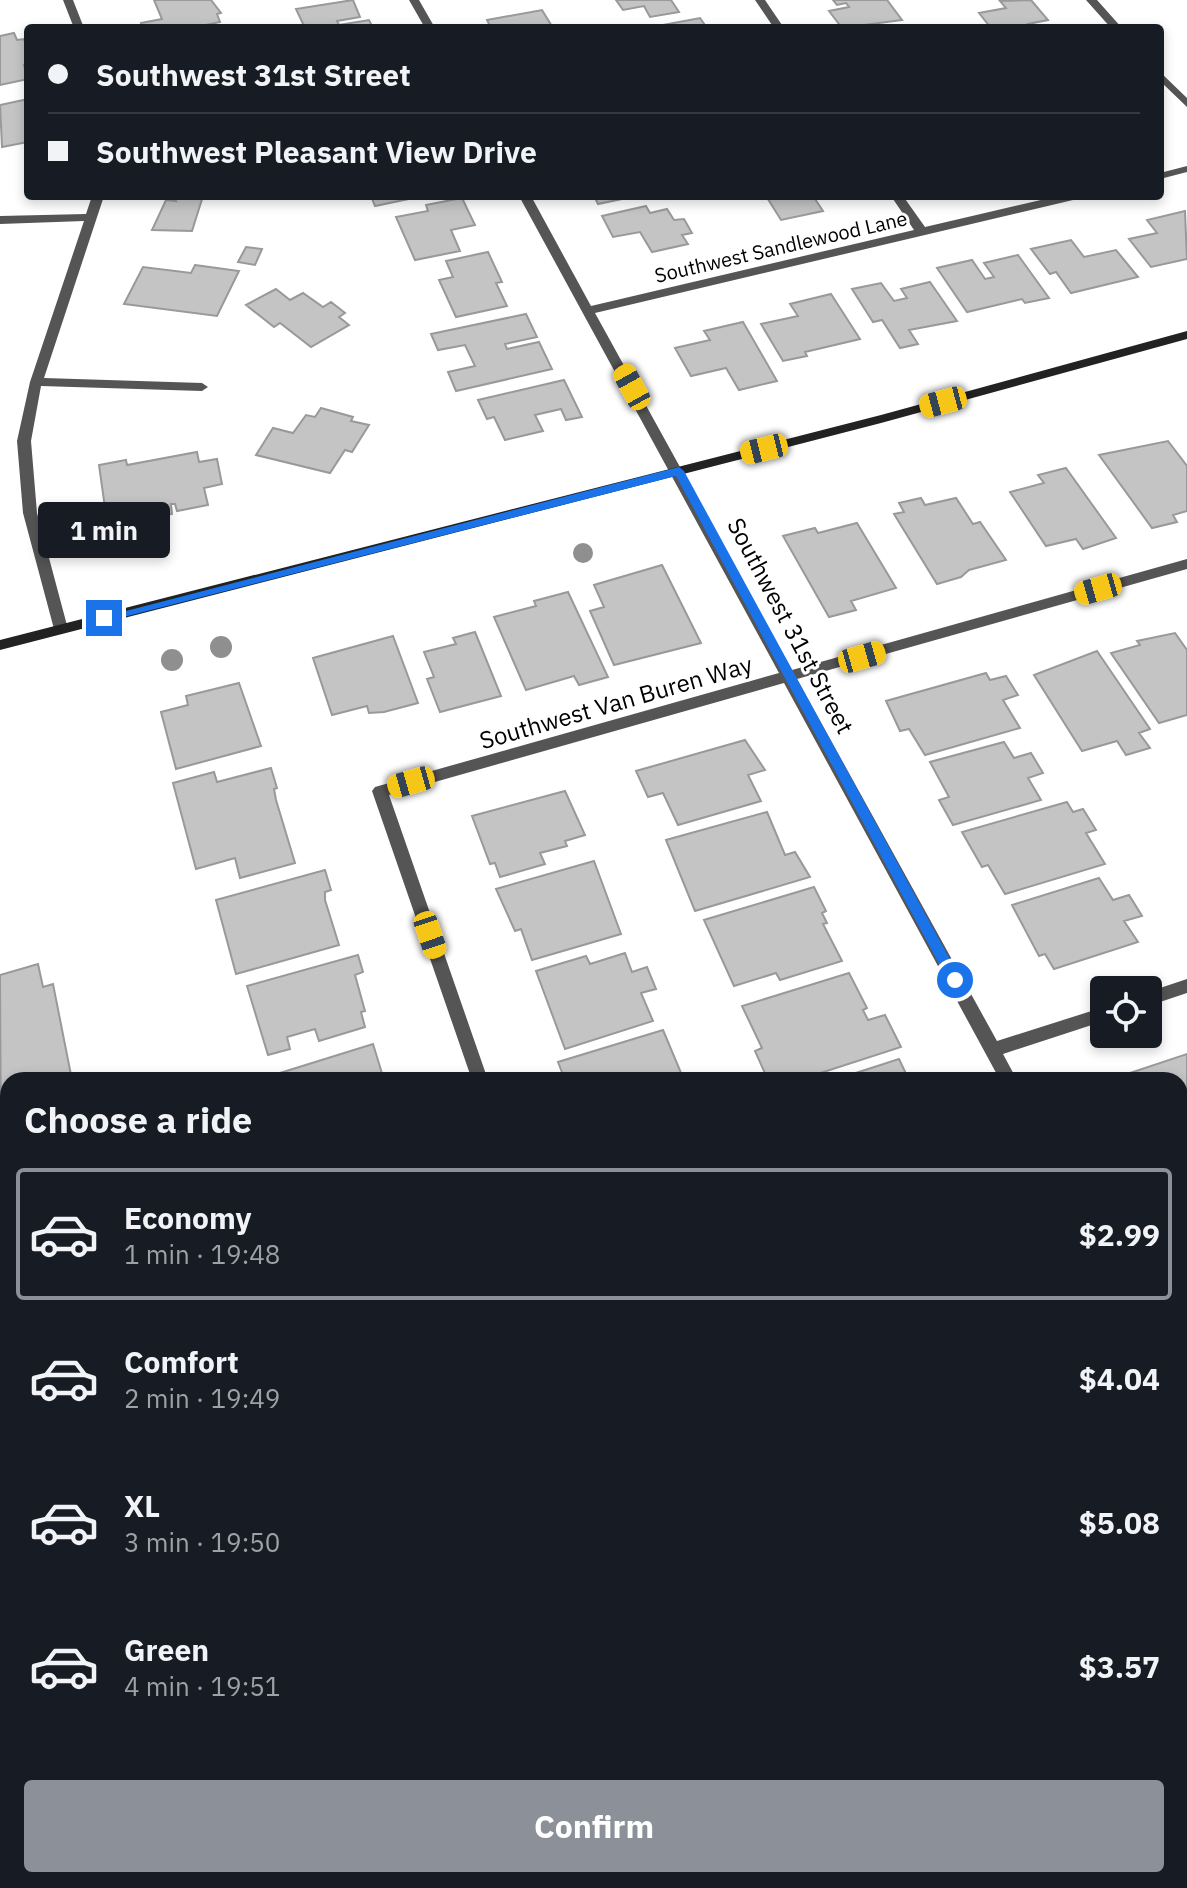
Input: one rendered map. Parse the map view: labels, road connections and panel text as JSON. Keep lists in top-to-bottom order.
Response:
{
  "streets": {
    "street": ["Southwest Sandlewood Lane", "Southwest 31st Street", "Southwest Van Buren Way"]
  },
  "crossings": [
    ["Southwest Sandlewood Lane", "Southwest 31st Street"],
    ["Southwest 31st Street", "Southwest Van Buren Way"]
  ],
  "page": {
    "banner": ["Southwest 31st Street", "Southwest Pleasant View Drive"],
    "bubble": "1 min",
    "heading": "Choose a ride",
    "list": [
      {
        "name": "Economy",
        "note": "1 min · 19:48",
        "value": "$2.99"
      },
      {
        "name": "Comfort",
        "note": "2 min · 19:49",
        "value": "$4.04"
      },
      {
        "name": "XL",
        "note": "3 min · 19:50",
        "value": "$5.08"
      },
      {
        "name": "Green",
        "note": "4 min · 19:51",
        "value": "$3.57"
      }
    ],
    "buttons": "Confirm"
  }
}
